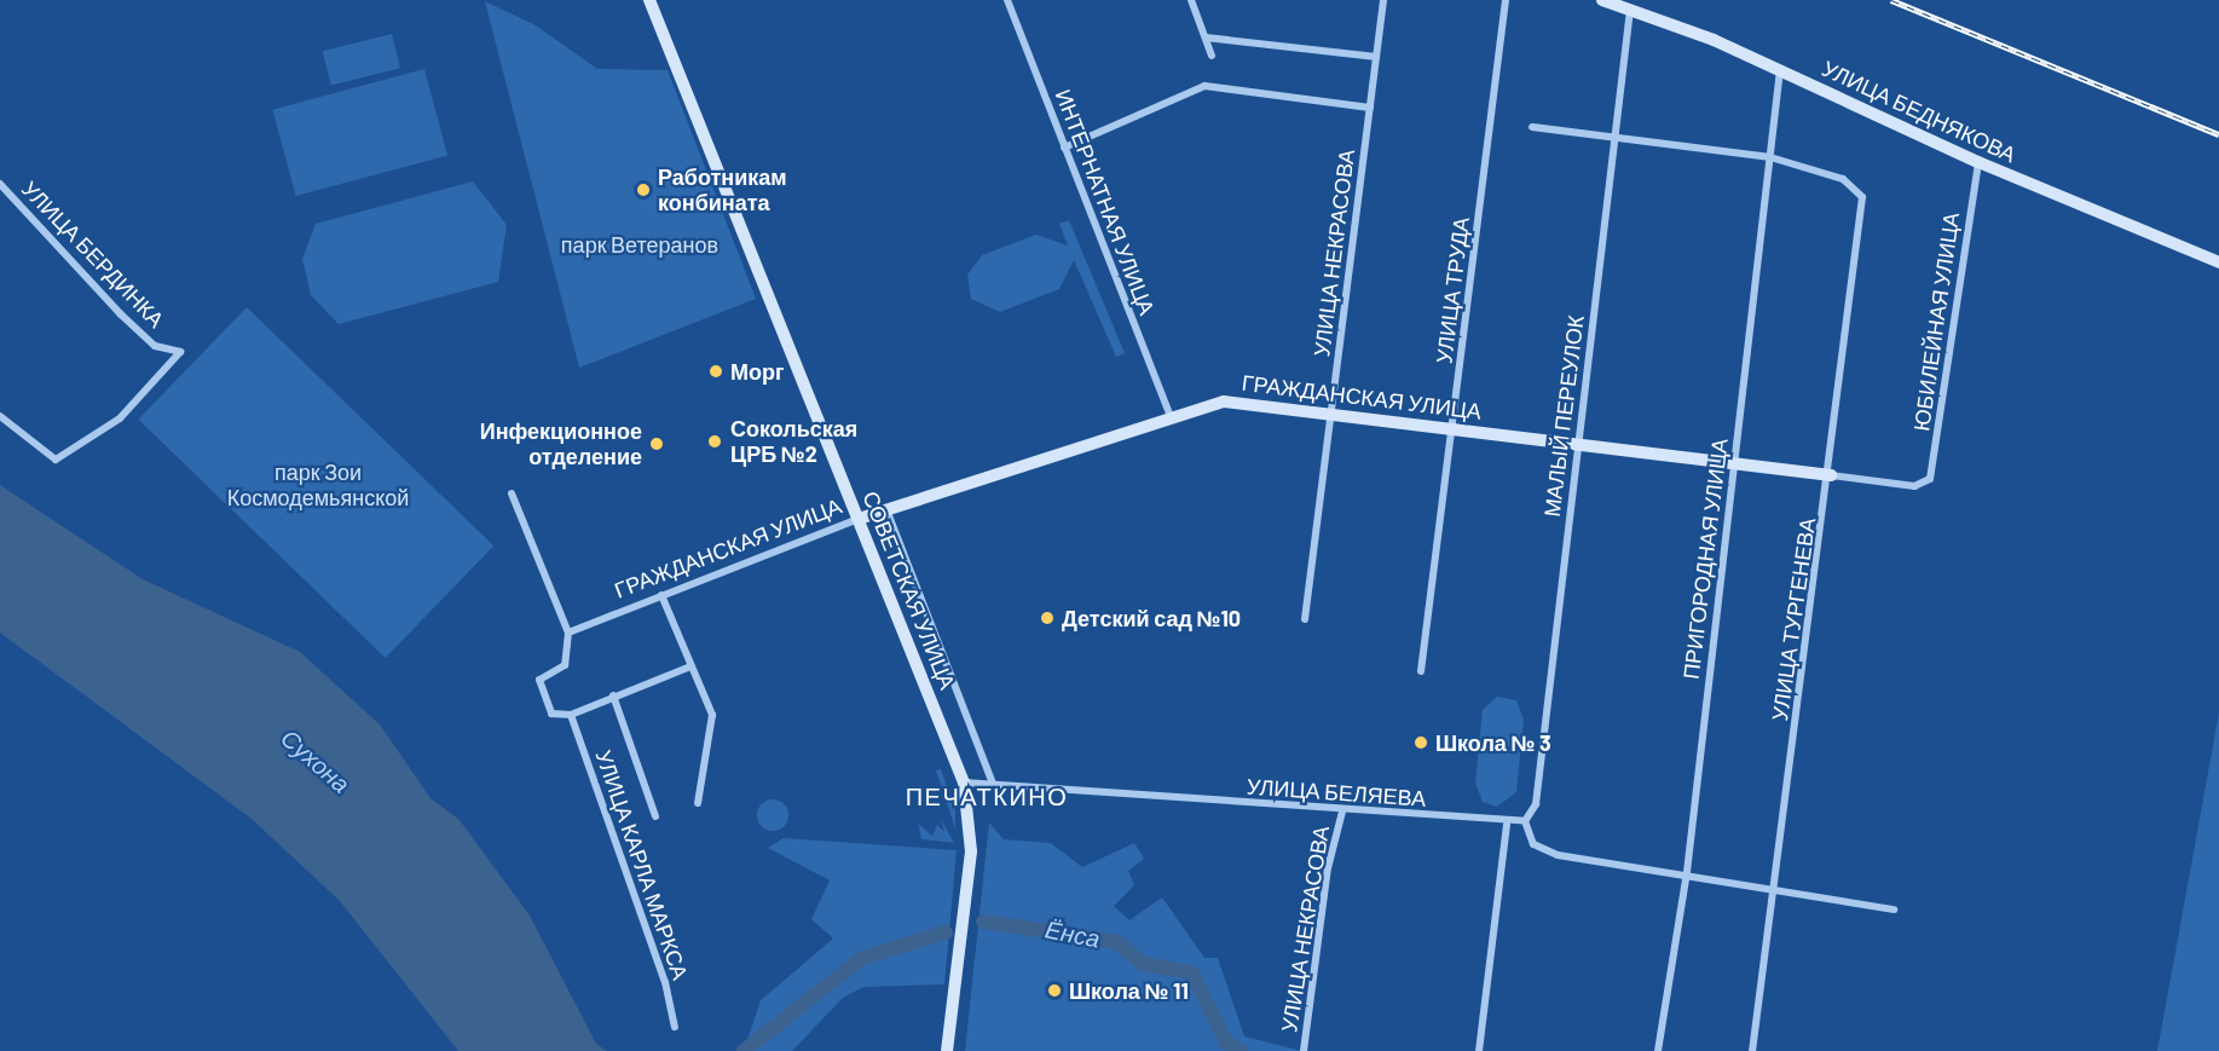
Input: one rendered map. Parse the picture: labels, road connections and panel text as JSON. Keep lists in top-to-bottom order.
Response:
{
  "streets": {
    "street": [
      "УЛИЦА БЕДНЯКОВА",
      "ИНТЕРНАТНАЯ УЛИЦА",
      "УЛИЦА НЕКРАСОВА",
      "УЛИЦА БЕРДИНКА",
      "УЛИЦА ТРУДА",
      "ЮБИЛЕЙНАЯ УЛИЦА",
      "ГРАЖДАНСКАЯ УЛИЦА",
      "МАЛЫЙ ПЕРЕУЛОК",
      "ПРИГОРОДНАЯ УЛИЦА",
      "СОВЕТСКАЯ УЛИЦА",
      "УЛИЦА ТУРГЕНЕВА",
      "УЛИЦА БЕЛЯЕВА",
      "УЛИЦА КАРЛА МАРКСА"
    ]
  },
  "crossings": [
    ["УЛИЦА БЕДНЯКОВА", "ЮБИЛЕЙНАЯ УЛИЦА"],
    ["УЛИЦА БЕДНЯКОВА", "МАЛЫЙ ПЕРЕУЛОК"],
    ["УЛИЦА БЕДНЯКОВА", "ПРИГОРОДНАЯ УЛИЦА"],
    ["ИНТЕРНАТНАЯ УЛИЦА", "ГРАЖДАНСКАЯ УЛИЦА"],
    ["УЛИЦА НЕКРАСОВА", "ГРАЖДАНСКАЯ УЛИЦА"],
    ["УЛИЦА НЕКРАСОВА", "УЛИЦА БЕЛЯЕВА"],
    ["УЛИЦА ТРУДА", "ГРАЖДАНСКАЯ УЛИЦА"],
    ["ЮБИЛЕЙНАЯ УЛИЦА", "ГРАЖДАНСКАЯ УЛИЦА"],
    ["ГРАЖДАНСКАЯ УЛИЦА", "МАЛЫЙ ПЕРЕУЛОК"],
    ["ГРАЖДАНСКАЯ УЛИЦА", "ПРИГОРОДНАЯ УЛИЦА"],
    ["ГРАЖДАНСКАЯ УЛИЦА", "СОВЕТСКАЯ УЛИЦА"],
    ["ГРАЖДАНСКАЯ УЛИЦА", "УЛИЦА ТУРГЕНЕВА"],
    ["МАЛЫЙ ПЕРЕУЛОК", "УЛИЦА БЕЛЯЕВА"],
    ["ПРИГОРОДНАЯ УЛИЦА", "УЛИЦА ТУРГЕНЕВА"],
    ["СОВЕТСКАЯ УЛИЦА", "УЛИЦА БЕЛЯЕВА"]
  ],
  "districts": ["ПЕЧАТКИНО"],
  "water": ["Сухона", "Ёнса"],
  "parks": ["парк Ветеранов", "парк Зои Космодемьянской"],
  "places": [
    "Работникам конбината",
    "Морг",
    "Сокольская ЦРБ №2",
    "Инфекционное отделение",
    "Детский сад №10",
    "Школа № 3",
    "Школа № 11"
  ]
}
